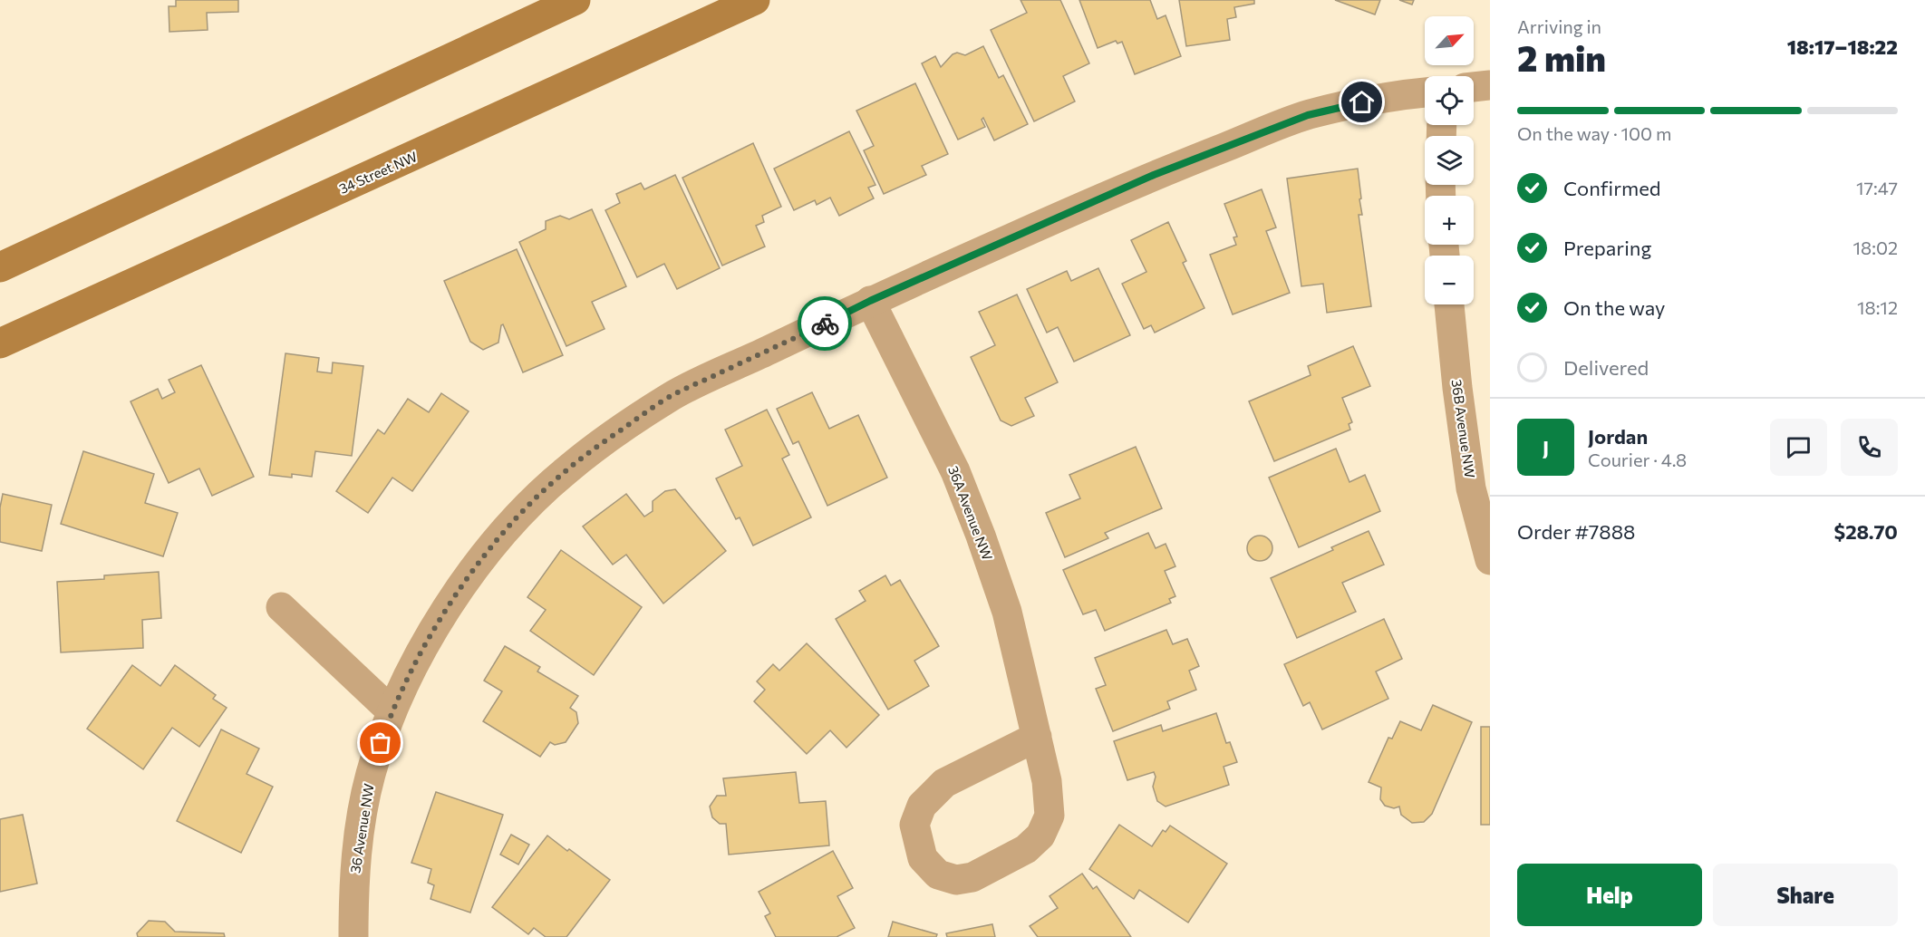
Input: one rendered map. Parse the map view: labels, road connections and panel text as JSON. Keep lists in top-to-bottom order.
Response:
{
  "streets": {
    "main road": ["34 Street NW"],
    "street": ["36B Avenue NW", "36A Avenue NW", "36 Avenue NW"]
  },
  "crossings": [
    ["36A Avenue NW", "36 Avenue NW"]
  ],
  "north": "top right",
  "page": {
    "heading": ["2 min", "Arriving in", "18:17–18:22"],
    "panel": [
      "Jordan",
      "Courier · 4.8",
      "Order #7888",
      "$28.70"
    ],
    "map_buttons": ["+", "−"],
    "bar": "On the way · 100 m",
    "list": [
      ["Confirmed", "17:47"],
      ["Preparing", "18:02"],
      ["On the way", "18:12"],
      "Delivered"
    ],
    "round": "J",
    "buttons": ["Help", "Share"]
  }
}
